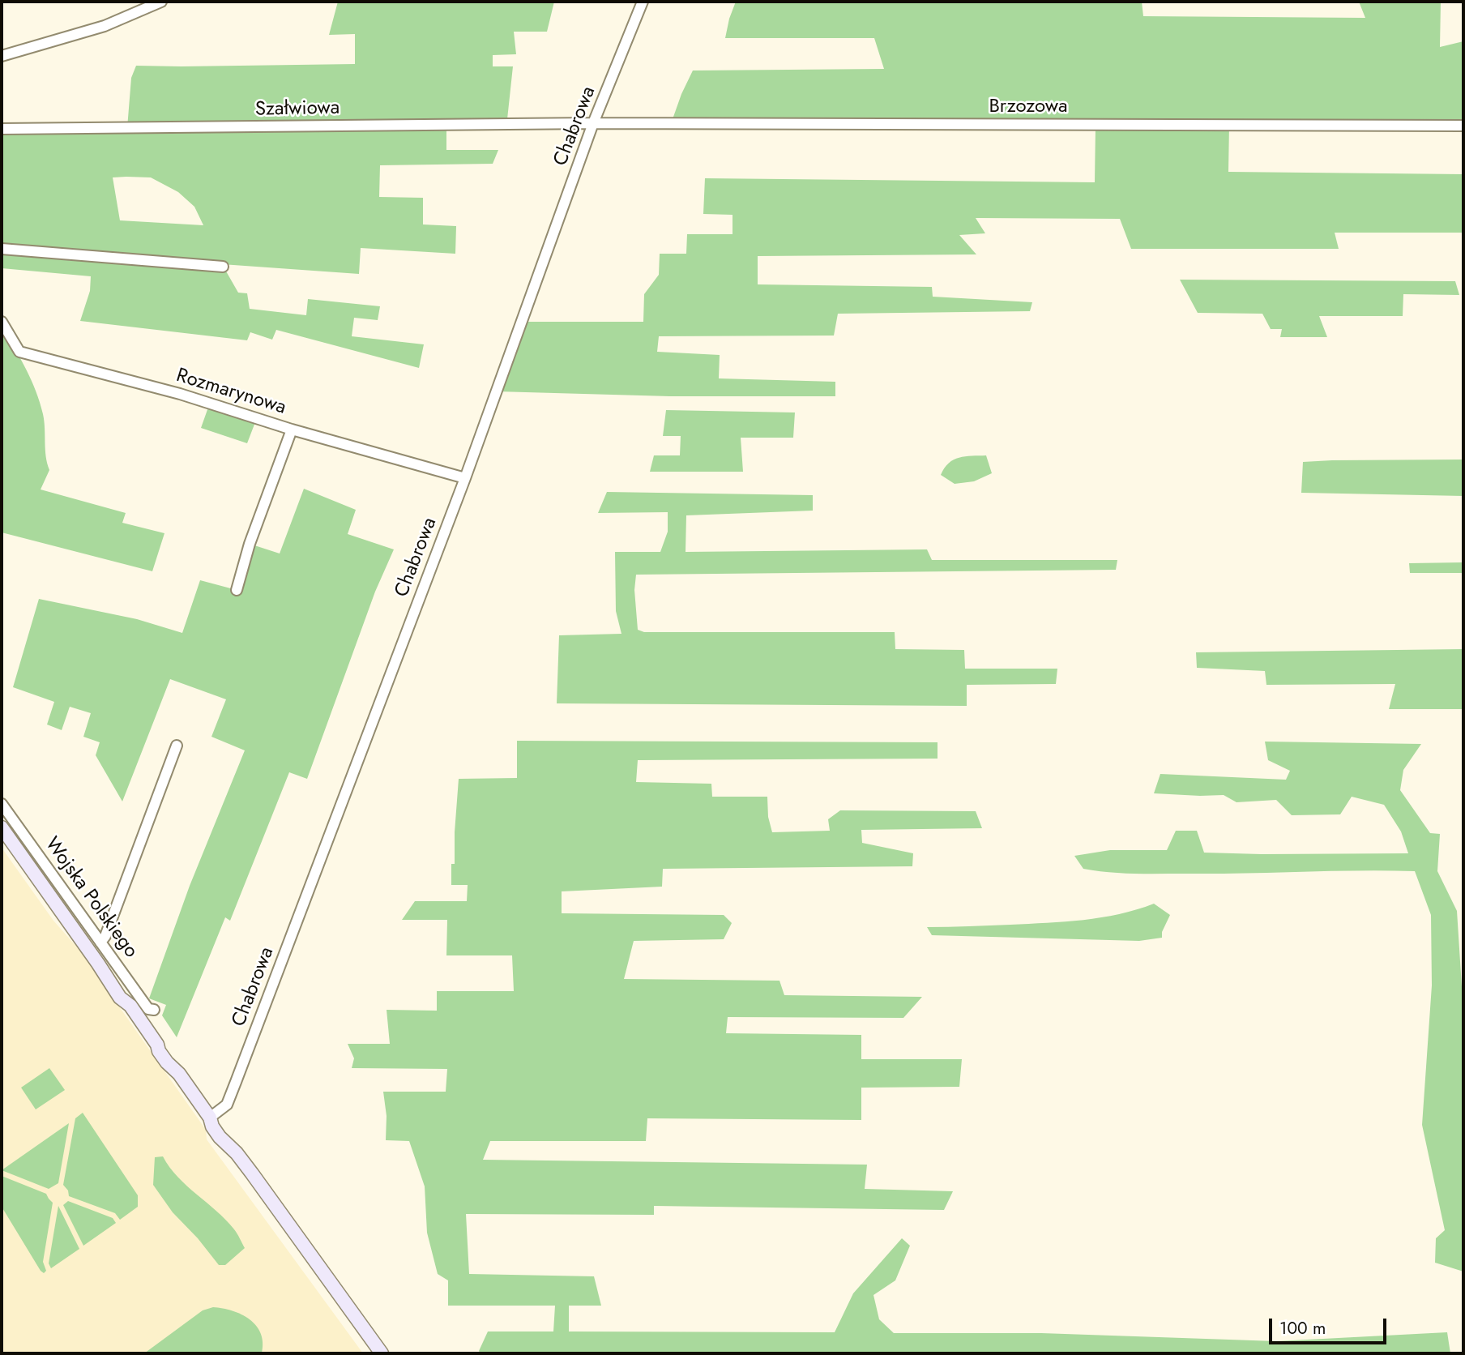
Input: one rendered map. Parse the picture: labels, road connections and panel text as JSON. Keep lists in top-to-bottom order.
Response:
{
  "streets": {
    "main road": ["Wojska Polskiego"],
    "street": [
      "Brzozowa",
      "Szałwiowa",
      "Chabrowa",
      "Rozmarynowa"
    ]
  },
  "crossings": [
    ["Brzozowa", "Szałwiowa"],
    ["Brzozowa", "Chabrowa"],
    ["Szałwiowa", "Chabrowa"],
    ["Chabrowa", "Rozmarynowa"],
    ["Chabrowa", "Wojska Polskiego"]
  ],
  "scale_bar": "100 m"
}
